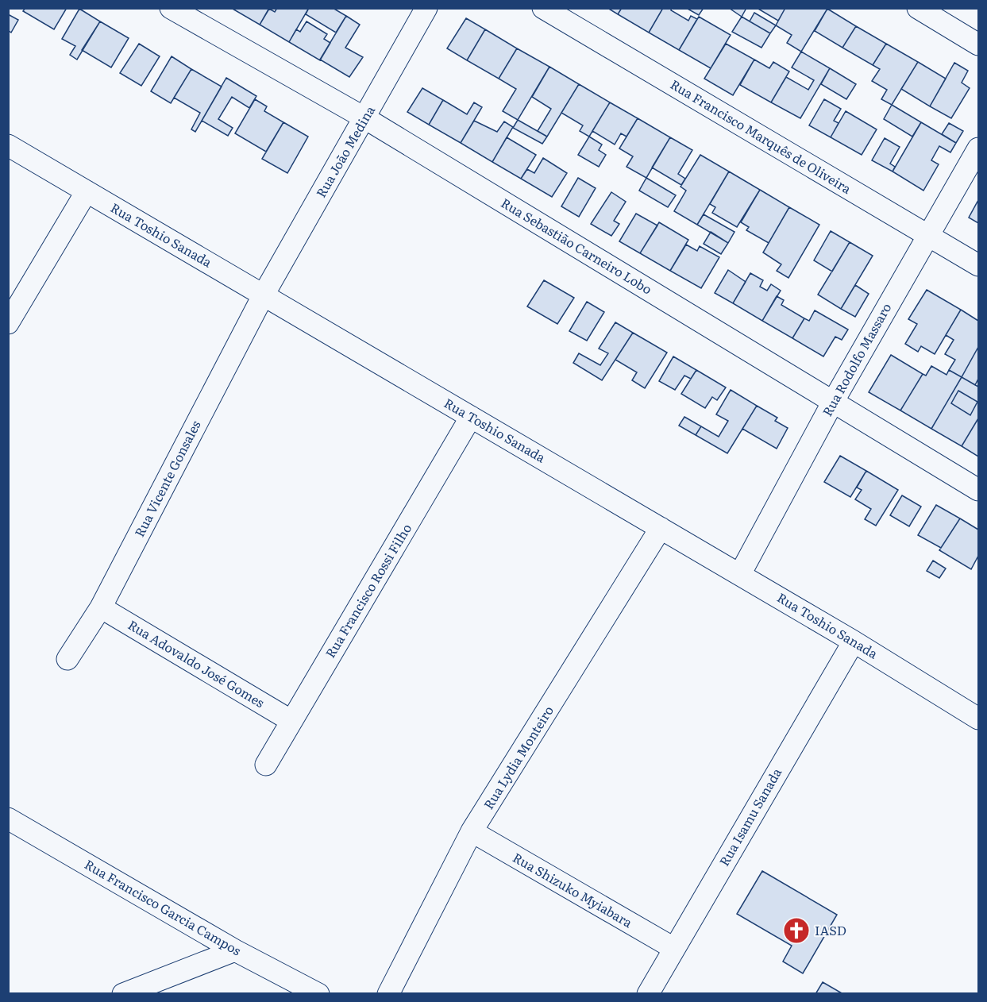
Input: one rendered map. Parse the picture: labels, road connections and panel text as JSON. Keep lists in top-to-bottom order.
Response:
{
  "streets": {
    "street": [
      "Rua Francisco Marquês de Oliveira",
      "Rua João Medina",
      "Rua Toshio Sanada",
      "Rua Sebastião Carneiro Lobo",
      "Rua Rodolfo Massaro",
      "Rua Vicente Gonsales",
      "Rua Francisco Rossi Filho",
      "Rua Adovaldo José Gomes",
      "Rua Lydia Monteiro",
      "Rua Isamu Sanada",
      "Rua Shizuko Myiabara",
      "Rua Francisco Garcia Campos"
    ]
  },
  "crossings": [
    ["Rua Francisco Marquês de Oliveira", "Rua Rodolfo Massaro"],
    ["Rua João Medina", "Rua Toshio Sanada"],
    ["Rua João Medina", "Rua Sebastião Carneiro Lobo"],
    ["Rua João Medina", "Rua Vicente Gonsales"],
    ["Rua Toshio Sanada", "Rua Rodolfo Massaro"],
    ["Rua Toshio Sanada", "Rua Vicente Gonsales"],
    ["Rua Toshio Sanada", "Rua Francisco Rossi Filho"],
    ["Rua Toshio Sanada", "Rua Lydia Monteiro"],
    ["Rua Toshio Sanada", "Rua Isamu Sanada"],
    ["Rua Sebastião Carneiro Lobo", "Rua Rodolfo Massaro"],
    ["Rua Vicente Gonsales", "Rua Adovaldo José Gomes"],
    ["Rua Francisco Rossi Filho", "Rua Adovaldo José Gomes"],
    ["Rua Lydia Monteiro", "Rua Shizuko Myiabara"],
    ["Rua Isamu Sanada", "Rua Shizuko Myiabara"]
  ],
  "places": {
    "church": ["IASD"]
  }
}
